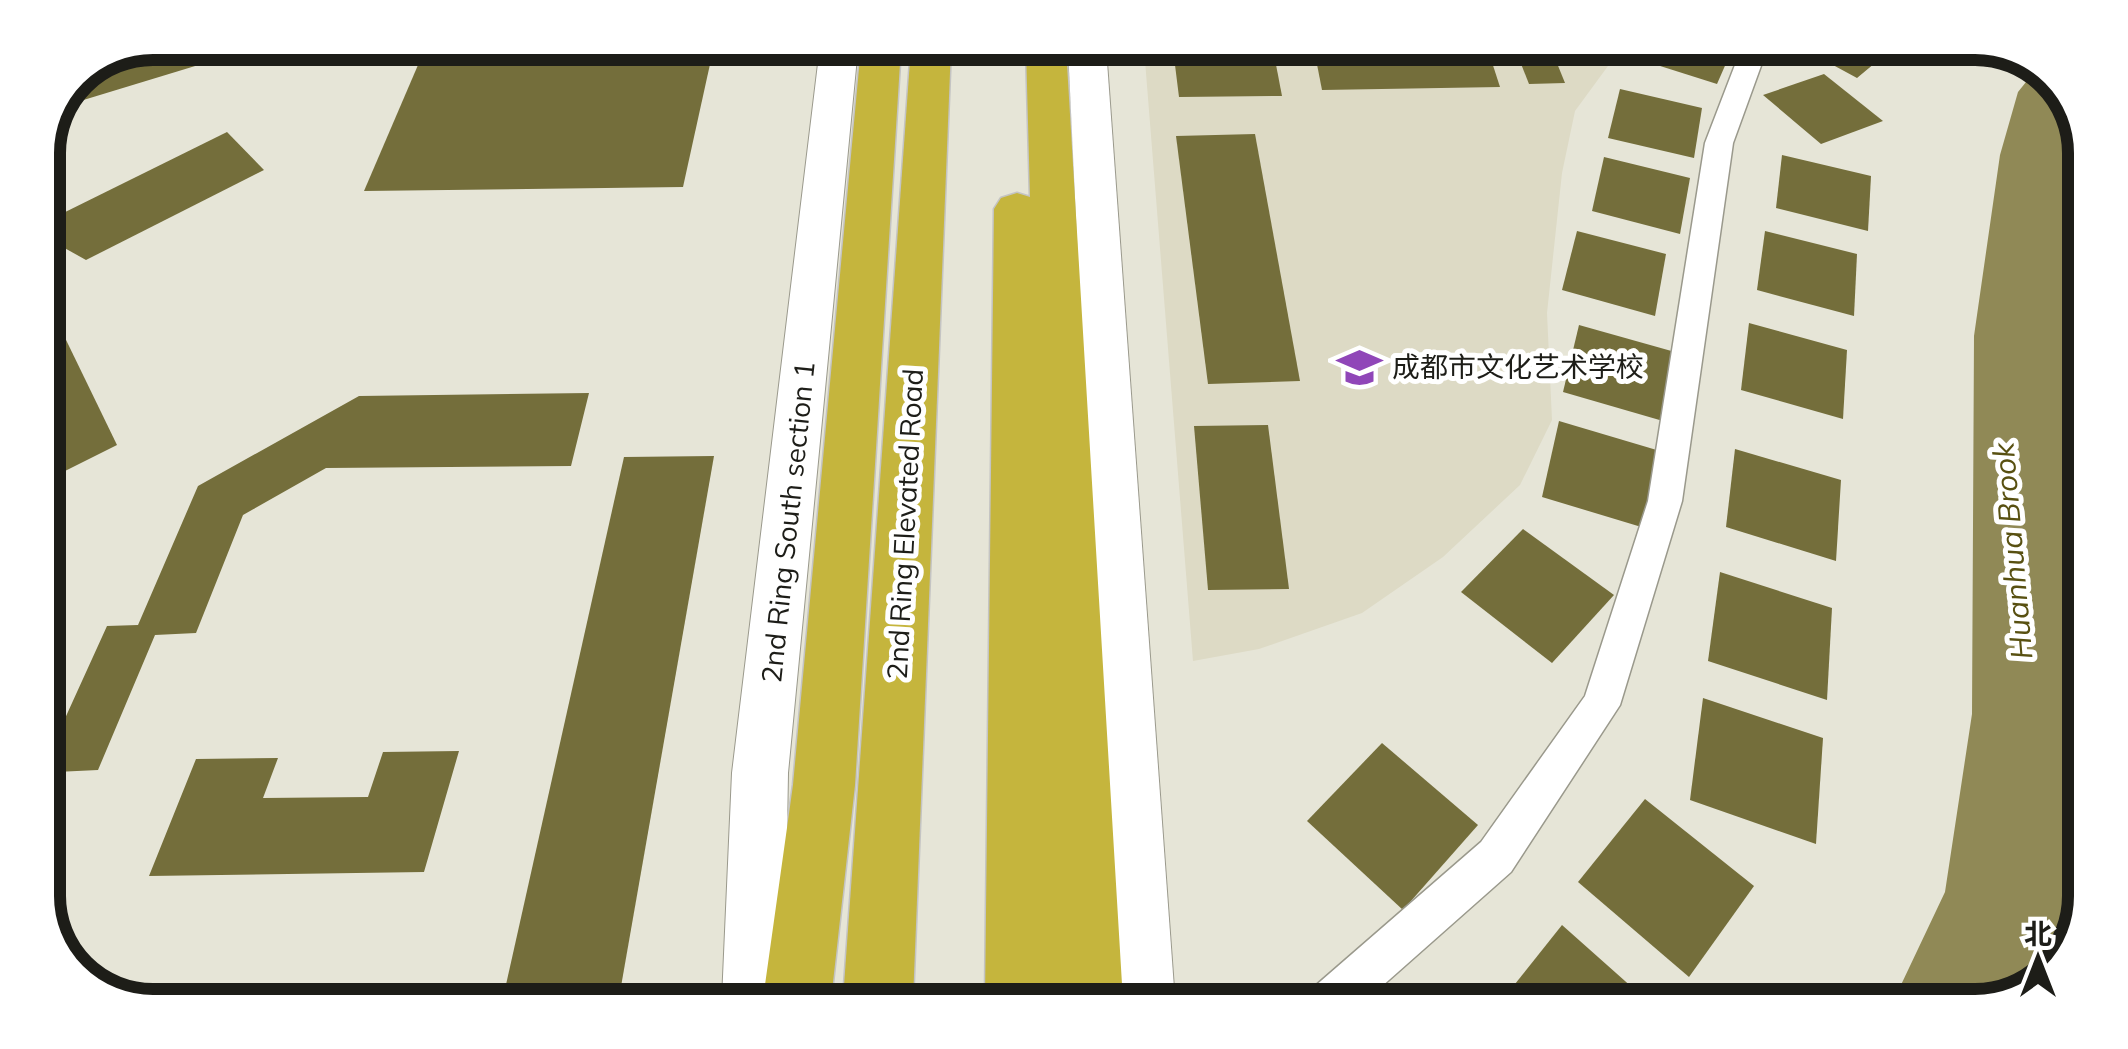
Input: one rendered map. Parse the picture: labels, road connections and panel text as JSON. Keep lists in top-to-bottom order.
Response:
{
  "streets": {
    "highway": ["2nd Ring Elevated Road"],
    "main road": ["2nd Ring South section 1"]
  },
  "water": ["Huanhua Brook"],
  "places": {
    "school or university": ["成都市文化艺术学校"]
  },
  "north": "top"
}
